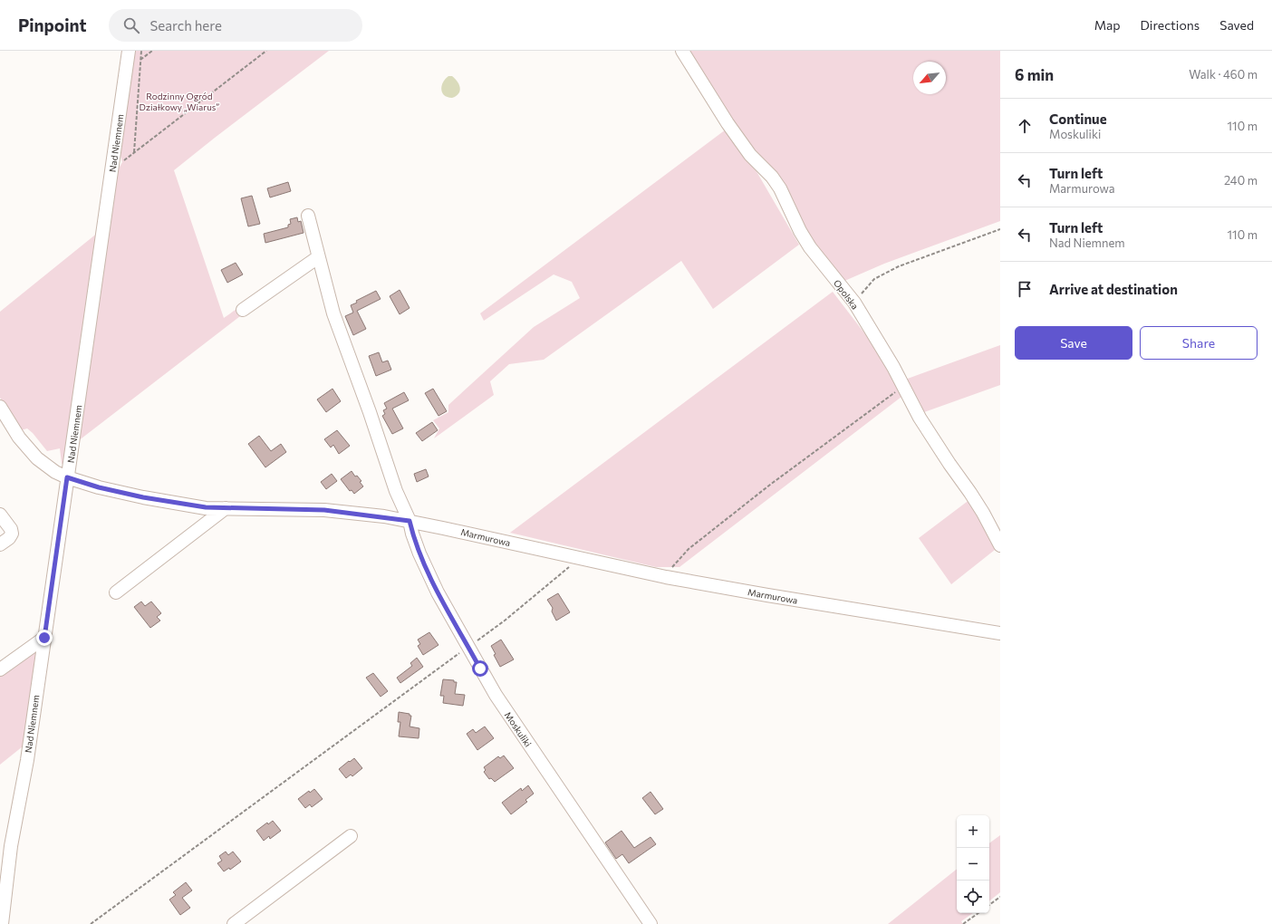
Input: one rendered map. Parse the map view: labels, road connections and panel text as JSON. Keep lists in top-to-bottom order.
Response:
{
  "streets": {
    "street": [
      "Nad Niemnem",
      "Opolska",
      "Marmurowa",
      "Moskuliki"
    ]
  },
  "crossings": [
    ["Nad Niemnem", "Marmurowa"],
    ["Marmurowa", "Moskuliki"]
  ],
  "parks": ["Rodzinny Ogród Działkowy „Wiarus”"],
  "north": "bottom left",
  "page": {
    "header": "Pinpoint",
    "search": "Search here",
    "nav": ["Map", "Directions", "Saved"],
    "heading": ["6 min", "Walk · 460 m"],
    "list": [
      ["Continue", "Moskuliki", "110 m"],
      ["Turn left", "Marmurowa", "240 m"],
      ["Turn left", "Nad Niemnem", "110 m"],
      "Arrive at destination"
    ],
    "buttons": ["Save", "Share"],
    "map_buttons": ["+", "−"]
  }
}
